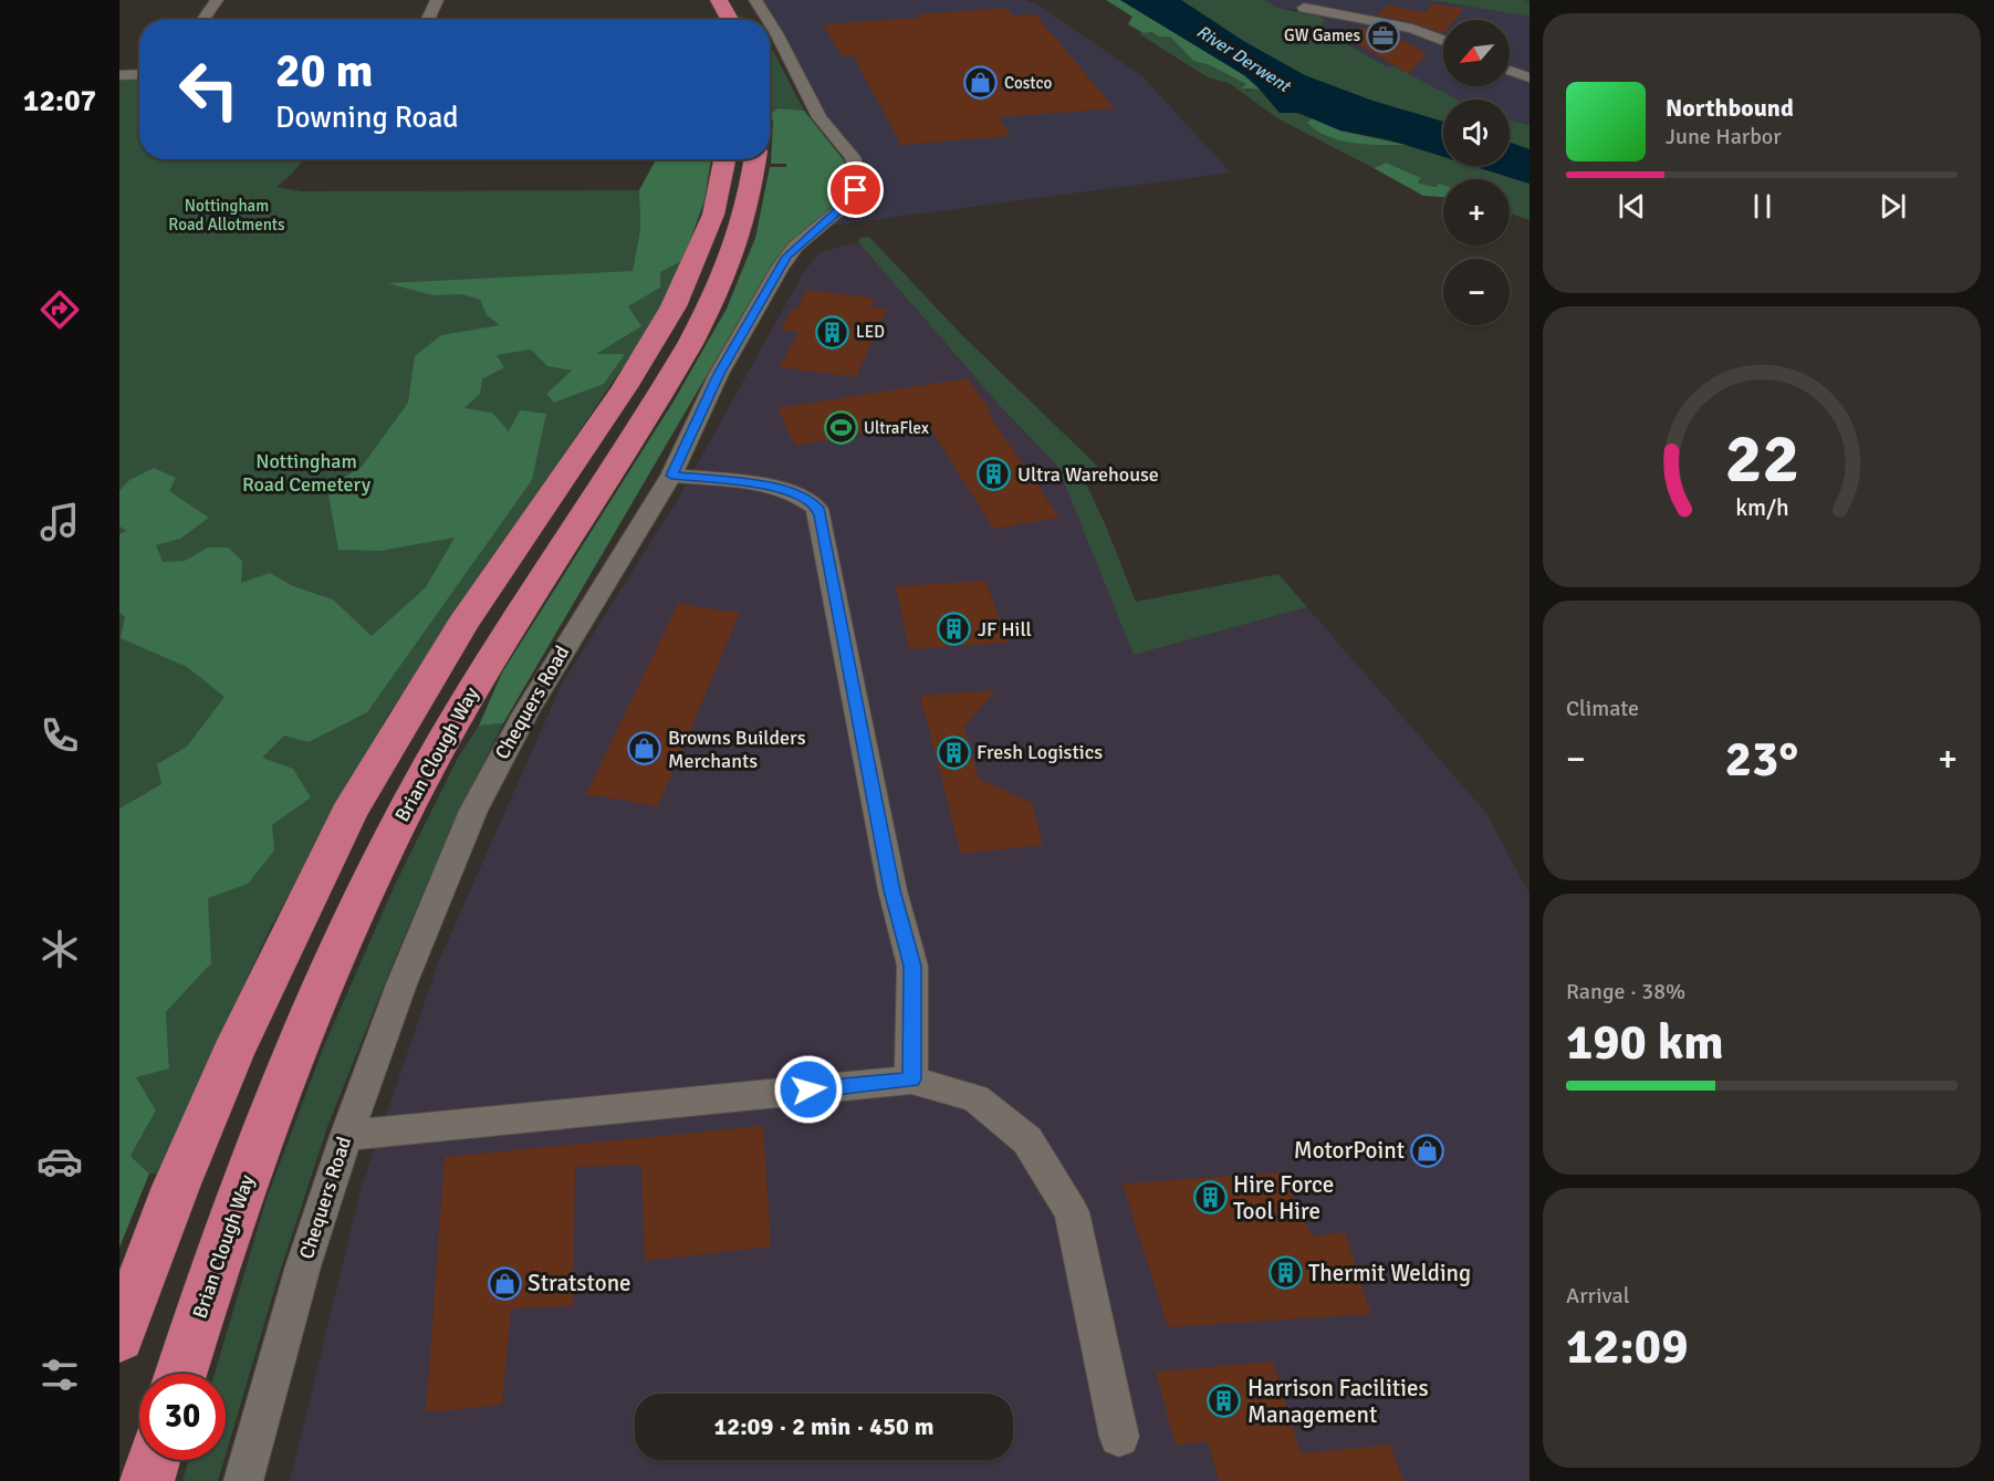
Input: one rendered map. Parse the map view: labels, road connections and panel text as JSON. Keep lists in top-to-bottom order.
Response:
{
  "streets": {
    "highway": ["Brian Clough Way"],
    "street": ["Chequers Road"]
  },
  "water": ["River Derwent"],
  "parks": ["Nottingham Road Allotments", "Nottingham Road Cemetery"],
  "places": {
    "office": ["GW Games"],
    "shop": [
      "Costco",
      "Browns Builders Merchants",
      "MotorPoint",
      "Stratstone"
    ],
    "building": [
      "LED",
      "Ultra Warehouse",
      "JF Hill",
      "Fresh Logistics",
      "Hire Force Tool Hire",
      "Thermit Welding",
      "Harrison Facilities Management"
    ],
    "sports": ["UltraFlex"]
  },
  "north": "bottom left",
  "page": {
    "tabs": "12:07",
    "map_buttons": ["+", "−"],
    "turn": ["20 m", "Downing Road"],
    "song": ["Northbound", "June Harbor"],
    "tile": [
      "Climate",
      ["Range · 38%", "190 km"],
      ["Arrival", "12:09"]
    ],
    "heat": ["−", "23°", "+"],
    "limit": "30",
    "trip": "12:09 · 2 min · 450 m",
    "gauge": ["22", "km/h"]
  }
}
